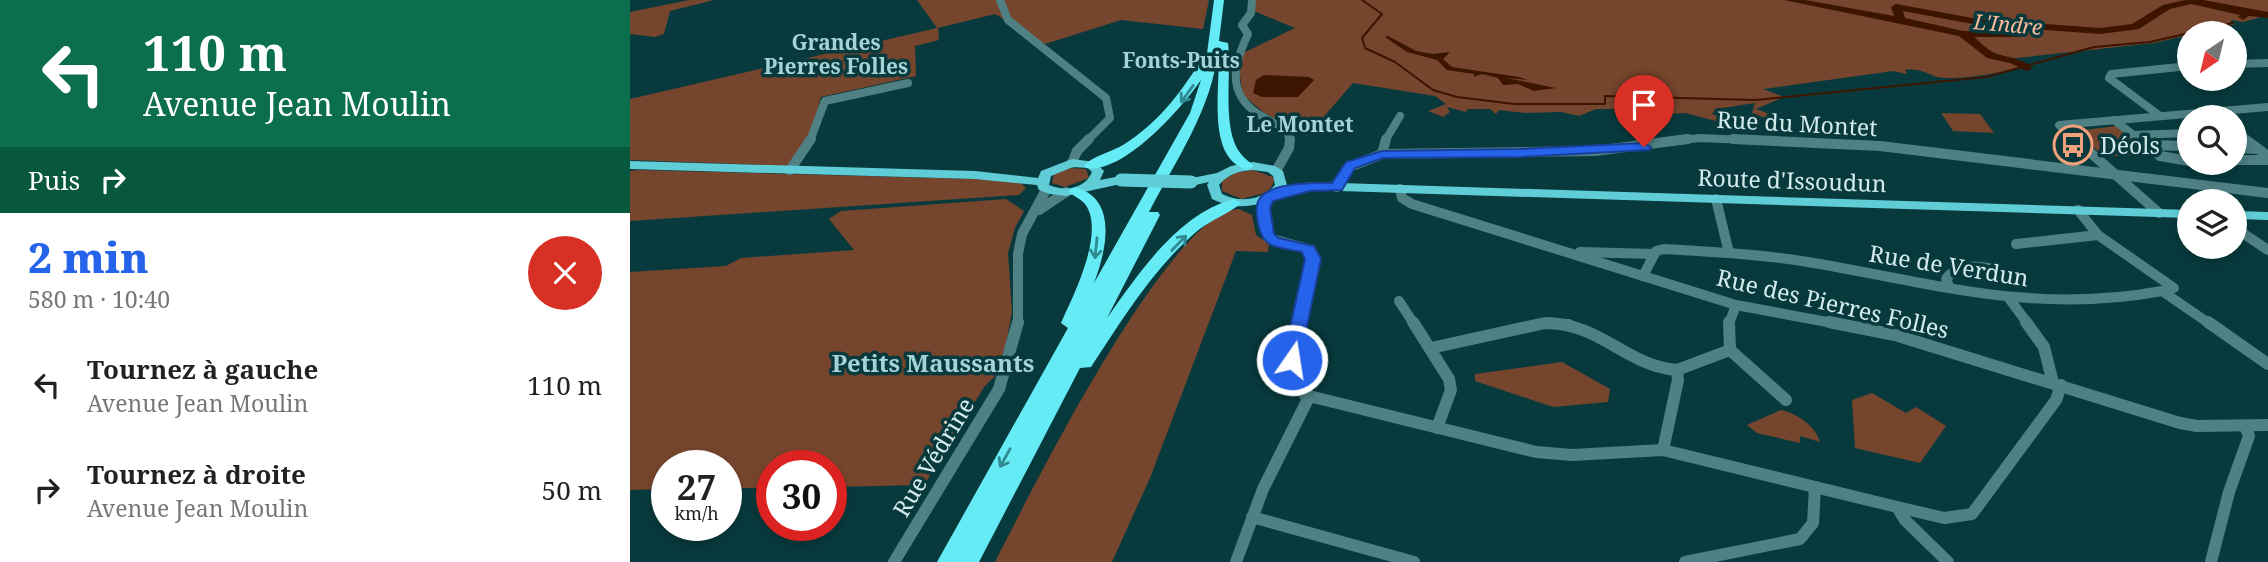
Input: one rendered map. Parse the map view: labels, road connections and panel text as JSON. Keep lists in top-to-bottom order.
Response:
{
  "streets": {
    "main road": ["Route d'Issoudun"],
    "street": [
      "Rue du Montet",
      "Rue de Verdun",
      "Rue des Pierres Folles",
      "Rue Védrine"
    ]
  },
  "crossings": [
    ["Rue du Montet", "Route d'Issoudun"],
    ["Route d'Issoudun", "Rue des Pierres Folles"],
    ["Rue de Verdun", "Rue des Pierres Folles"]
  ],
  "districts": [
    "Grandes Pierres Folles",
    "Fonts-Puits",
    "Le Montet",
    "Petits Maussants"
  ],
  "water": ["L'Indre"],
  "places": {
    "bus stop": ["Déols"]
  },
  "north": "bottom left",
  "page": {
    "turn": ["110 m", "Avenue Jean Moulin"],
    "then": "Puis",
    "heading": ["2 min", "580 m · 10:40"],
    "list": [
      {
        "name": "Tournez à gauche",
        "note": "Avenue Jean Moulin",
        "value": "110 m"
      },
      {
        "name": "Tournez à droite",
        "note": "Avenue Jean Moulin",
        "value": "50 m"
      }
    ],
    "speed": "27 km/h",
    "limit": "30"
  }
}
